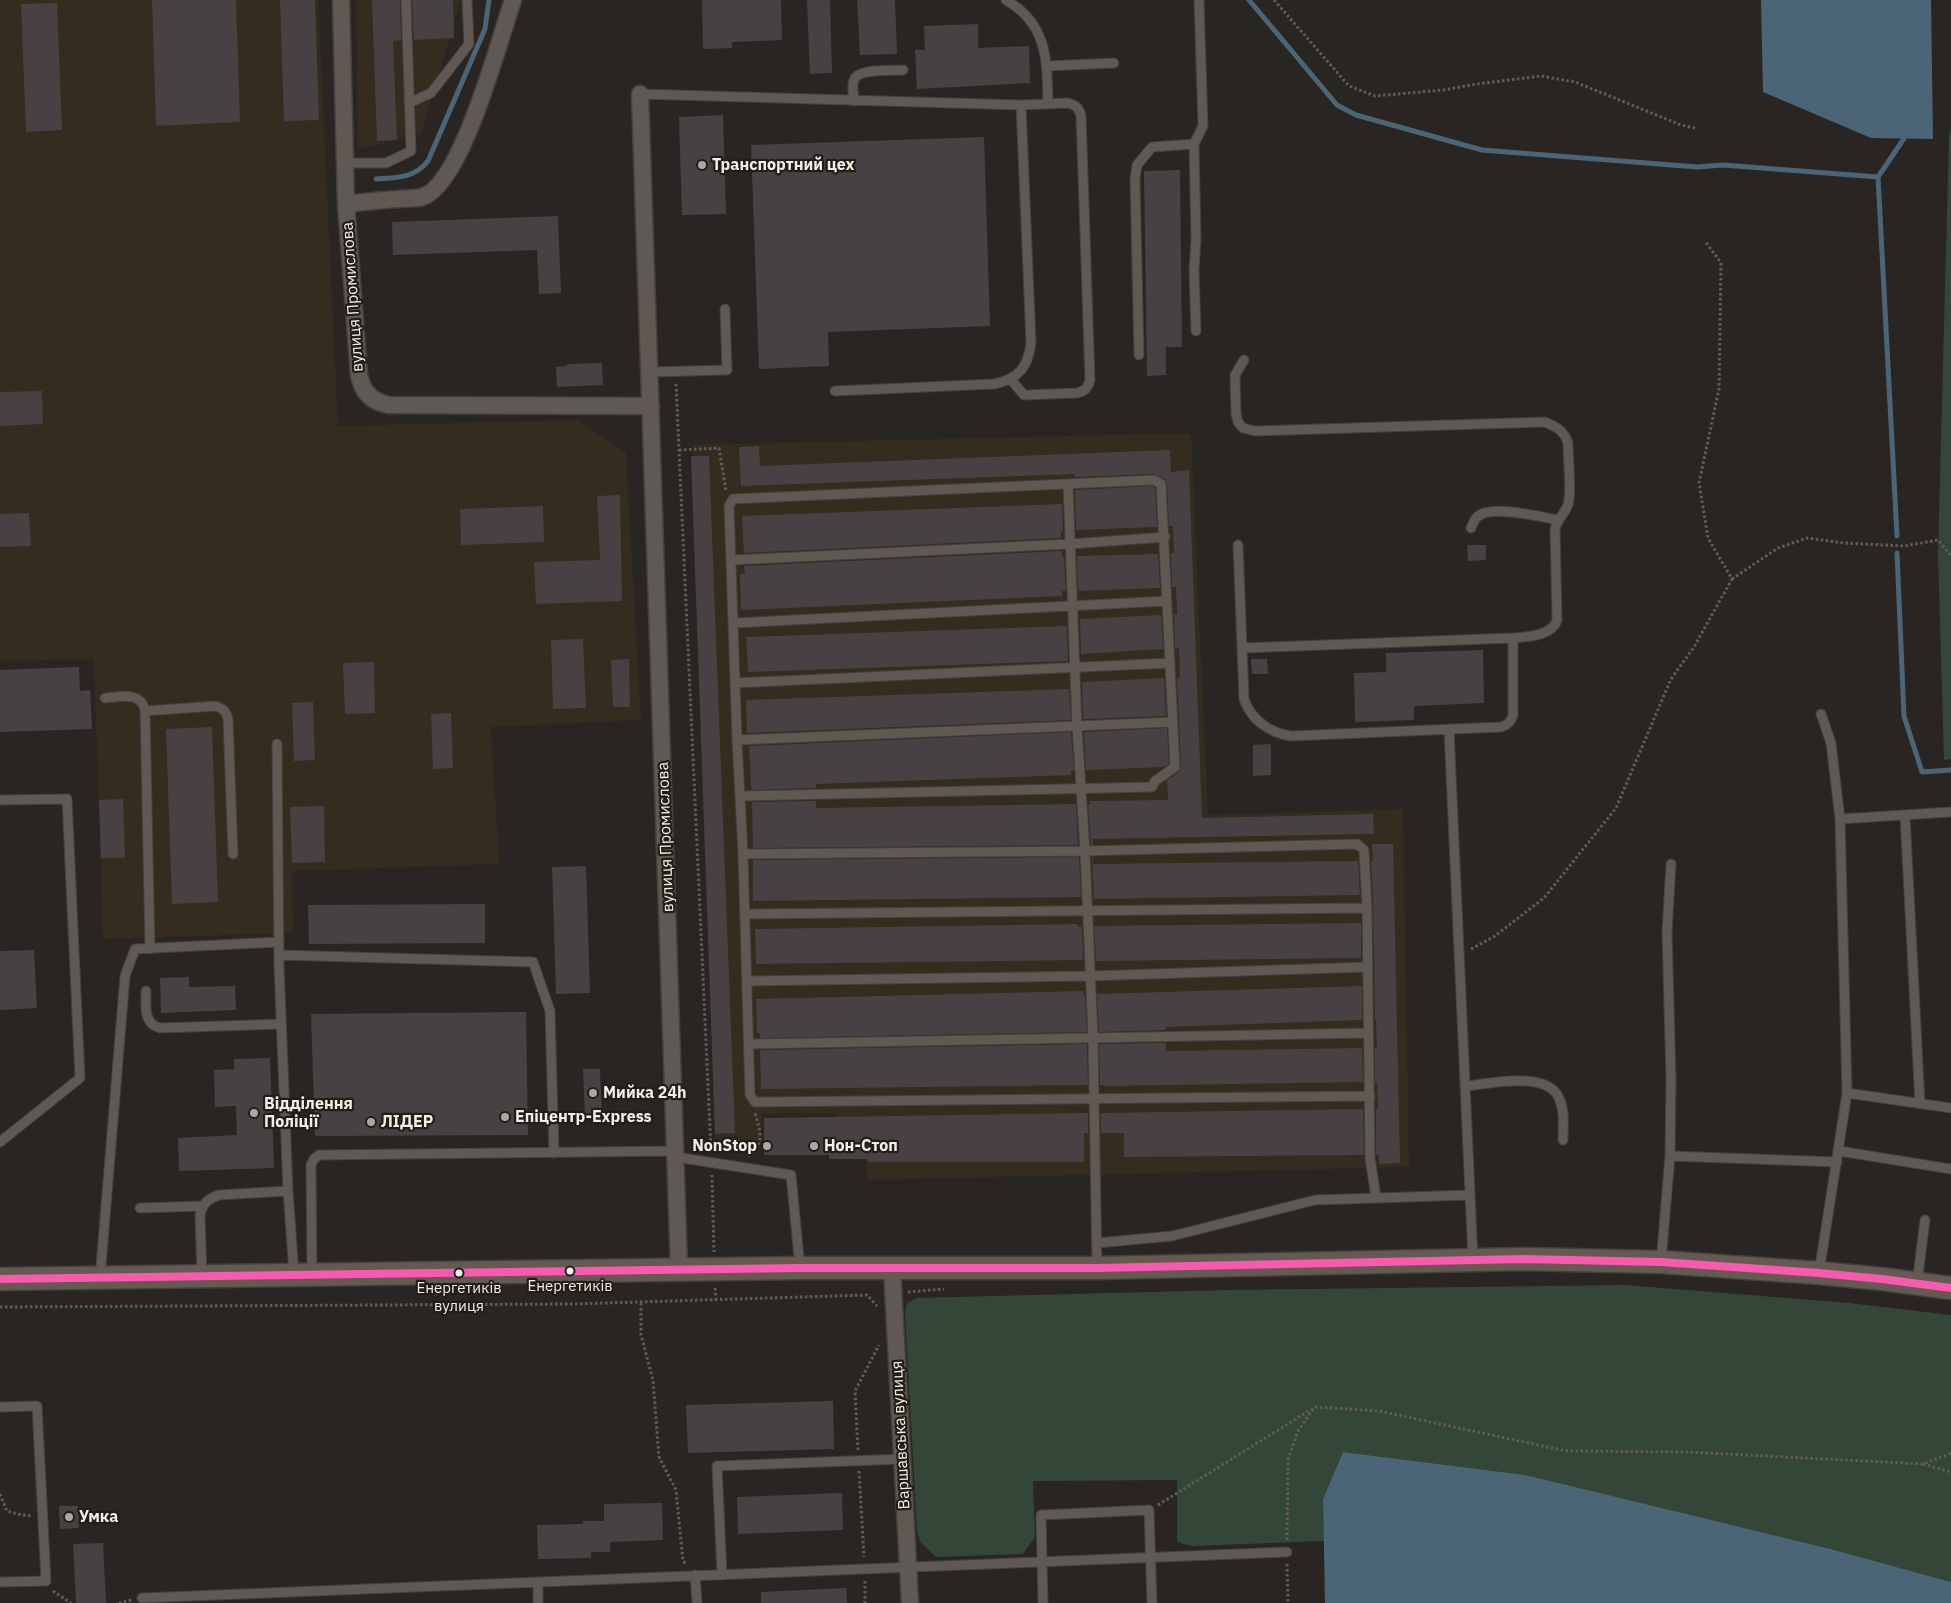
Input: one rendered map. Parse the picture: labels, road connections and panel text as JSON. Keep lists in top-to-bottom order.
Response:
{
  "streets": {
    "street": ["вулиця Промислова", "Варшавська вулиця"]
  },
  "places": [
    "Транспортний цех",
    "Мийка 24һ",
    "Відділення Поліції",
    "Епіцентр-Express",
    "ЛІДЕР",
    "NonStop",
    "Нон-Стоп",
    "Енергетиків",
    "Енергетиків вулиця",
    "Умка"
  ]
}
